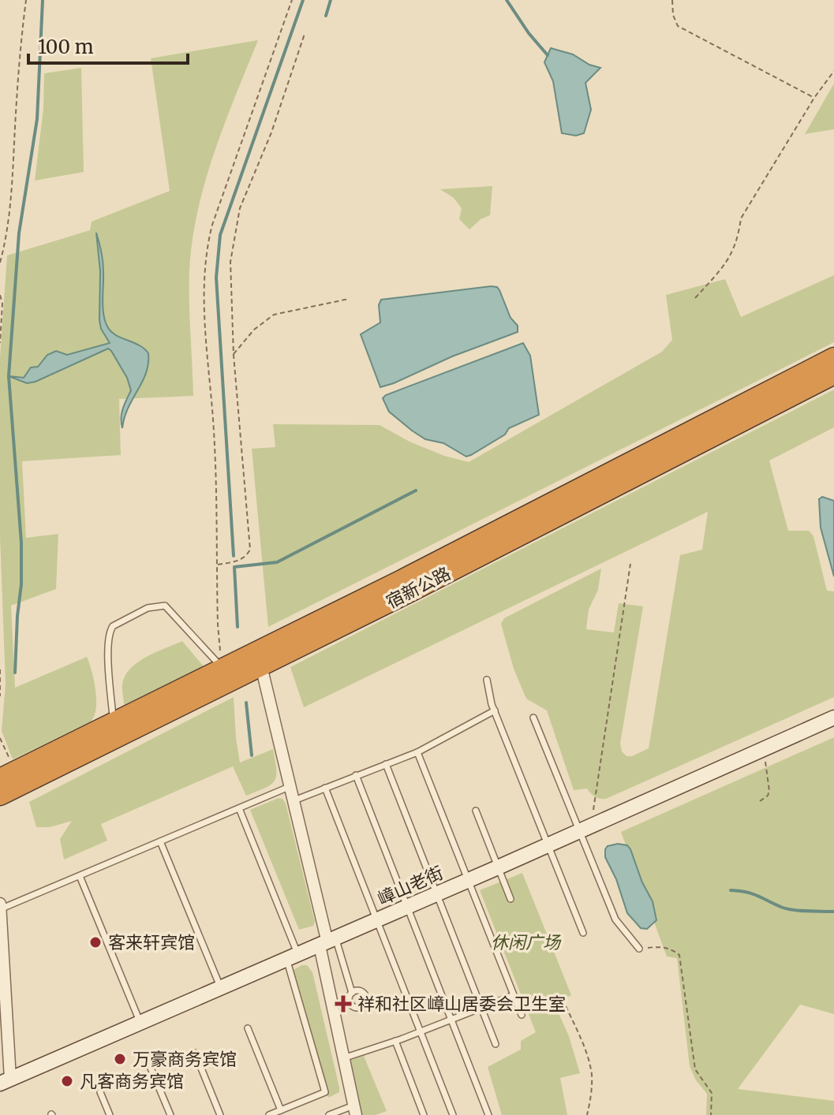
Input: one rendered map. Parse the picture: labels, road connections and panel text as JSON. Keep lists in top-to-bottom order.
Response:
{
  "streets": {
    "highway": ["宿新公路"],
    "street": ["嶂山老街"]
  },
  "parks": ["休闲广场"],
  "places": {
    "other": ["客来轩宾馆", "万豪商务宾馆", "凡客商务宾馆"],
    "health": ["祥和社区嶂山居委会卫生室"]
  },
  "scale_bar": "100 m"
}
